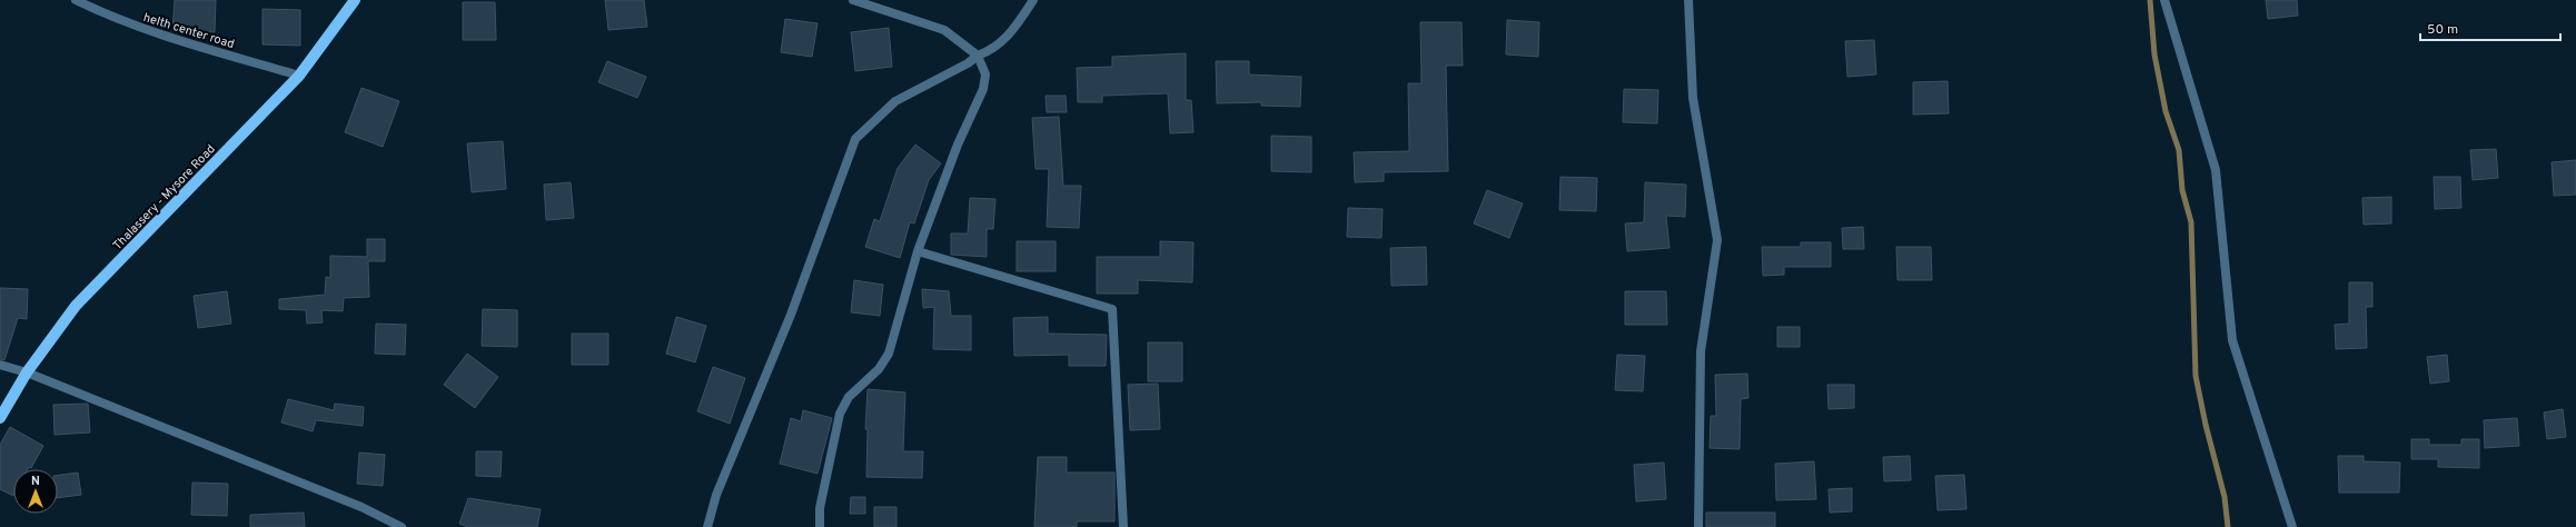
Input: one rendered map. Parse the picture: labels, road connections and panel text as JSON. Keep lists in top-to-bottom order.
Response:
{
  "streets": {
    "main road": ["Thalassery - Mysore Road"],
    "street": ["helth center road"]
  },
  "crossings": [
    ["helth center road", "Thalassery - Mysore Road"]
  ],
  "scale_bar": "50 m",
  "north": "top"
}
